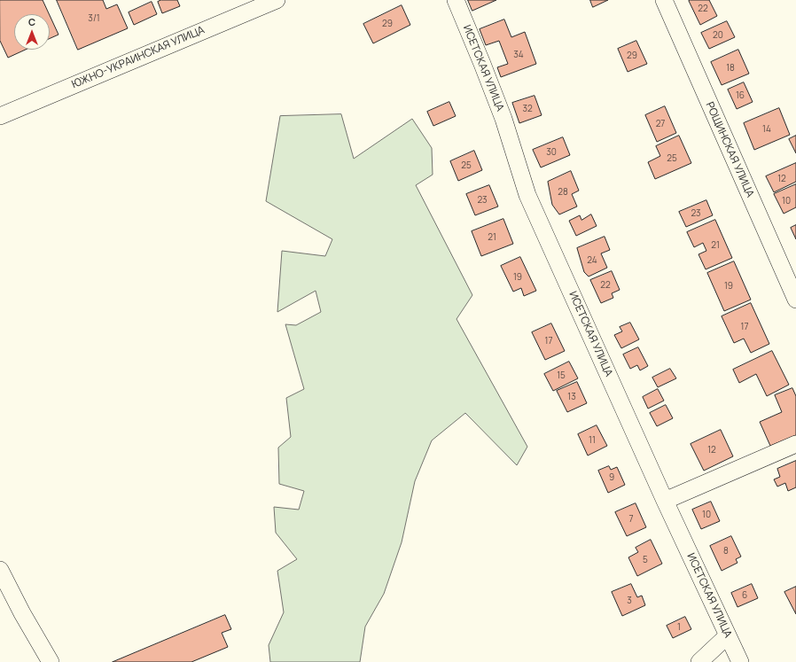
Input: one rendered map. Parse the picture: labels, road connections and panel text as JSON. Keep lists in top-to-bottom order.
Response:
{
  "streets": {
    "street": ["ЮЖНО-УКРАИНСКАЯ УЛИЦА", "ИСЕТСКАЯ УЛИЦА", "РОЩИНСКАЯ УЛИЦА"]
  },
  "house_numbers": [
    "22",
    "3/1",
    "29",
    "20",
    "34",
    "29",
    "18",
    "16",
    "32",
    "27",
    "14",
    "30",
    "25",
    "25",
    "12",
    "28",
    "23",
    "10",
    "23",
    "21",
    "21",
    "24",
    "19",
    "22",
    "19",
    "17",
    "17",
    "15",
    "13",
    "11",
    "12",
    "9",
    "10",
    "7",
    "8",
    "5",
    "6",
    "3",
    "1"
  ],
  "north": "top"
}
